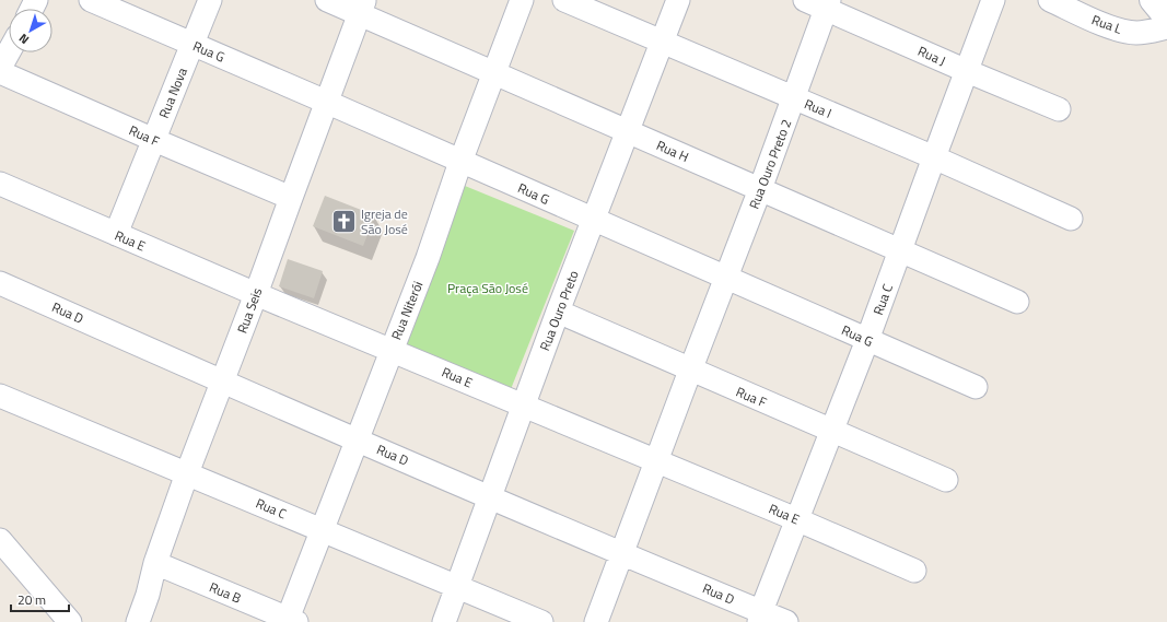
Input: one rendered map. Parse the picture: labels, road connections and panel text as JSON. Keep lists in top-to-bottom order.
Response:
{
  "streets": {
    "street": [
      "Rua L",
      "Rua G",
      "Rua J",
      "Rua Nova",
      "Rua I",
      "Rua F",
      "Rua H",
      "Rua Ouro Preto 2",
      "Rua E",
      "Rua C",
      "Rua Seis",
      "Rua Niterói",
      "Rua Ouro Preto",
      "Rua D",
      "Rua B"
    ]
  },
  "crossings": [
    ["Rua G", "Rua Nova"],
    ["Rua G", "Rua Ouro Preto 2"],
    ["Rua G", "Rua C"],
    ["Rua G", "Rua Seis"],
    ["Rua G", "Rua Niterói"],
    ["Rua G", "Rua Ouro Preto"],
    ["Rua J", "Rua Ouro Preto 2"],
    ["Rua J", "Rua C"],
    ["Rua Nova", "Rua F"],
    ["Rua Nova", "Rua E"],
    ["Rua I", "Rua Ouro Preto 2"],
    ["Rua I", "Rua C"],
    ["Rua I", "Rua Ouro Preto"],
    ["Rua F", "Rua C"],
    ["Rua F", "Rua Seis"],
    ["Rua F", "Rua Ouro Preto"],
    ["Rua H", "Rua Ouro Preto 2"],
    ["Rua H", "Rua C"],
    ["Rua H", "Rua Seis"],
    ["Rua H", "Rua Niterói"],
    ["Rua H", "Rua Ouro Preto"],
    ["Rua E", "Rua C"],
    ["Rua E", "Rua Seis"],
    ["Rua E", "Rua Niterói"],
    ["Rua E", "Rua Ouro Preto"],
    ["Rua C", "Rua Seis"],
    ["Rua C", "Rua Niterói"],
    ["Rua C", "Rua Ouro Preto"],
    ["Rua C", "Rua D"],
    ["Rua Seis", "Rua D"],
    ["Rua Seis", "Rua B"],
    ["Rua Niterói", "Rua D"],
    ["Rua Niterói", "Rua B"],
    ["Rua Ouro Preto", "Rua D"]
  ],
  "parks": ["Praça São José"],
  "places": {
    "church": ["Igreja de São José"]
  },
  "scale_bar": "20 m",
  "north": "bottom left"
}
